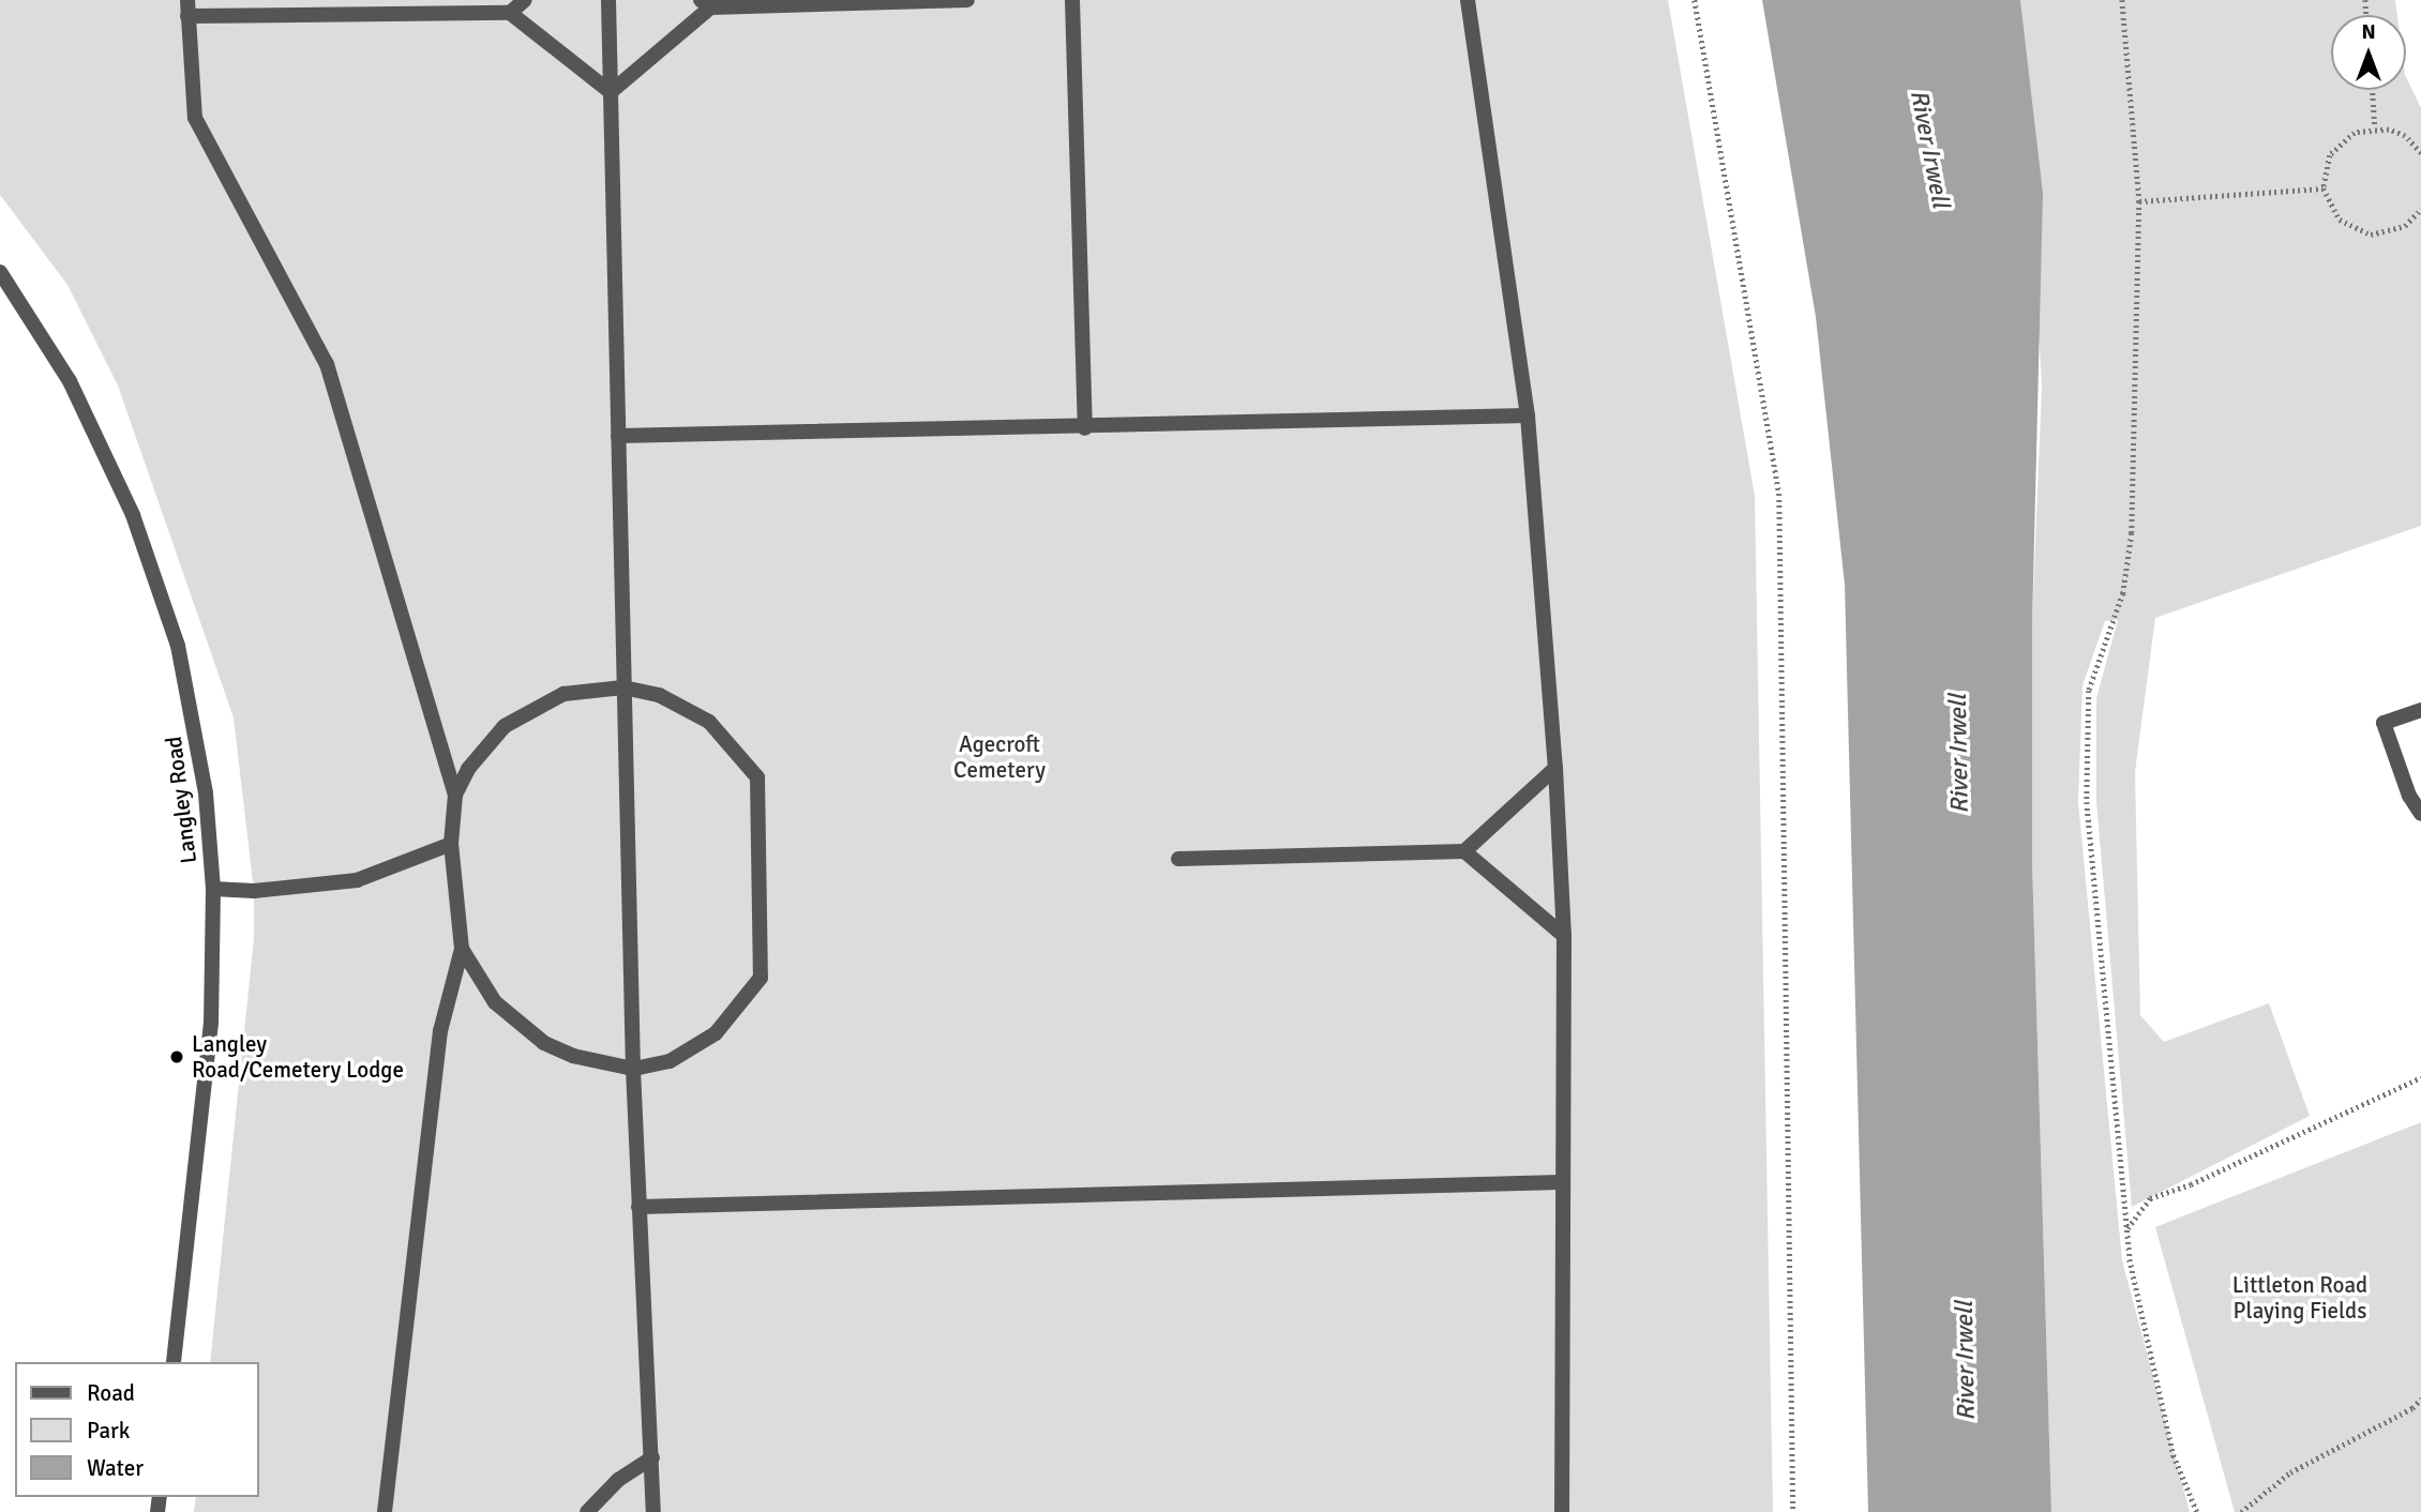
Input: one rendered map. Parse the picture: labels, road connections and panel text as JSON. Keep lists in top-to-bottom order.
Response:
{
  "streets": {
    "street": ["Langley Road"]
  },
  "water": ["River Irwell"],
  "parks": ["Agecroft Cemetery", "Littleton Road Playing Fields"],
  "places": ["Langley Road/Cemetery Lodge"],
  "legend": ["Road", "Park", "Water"],
  "north": "top"
}
